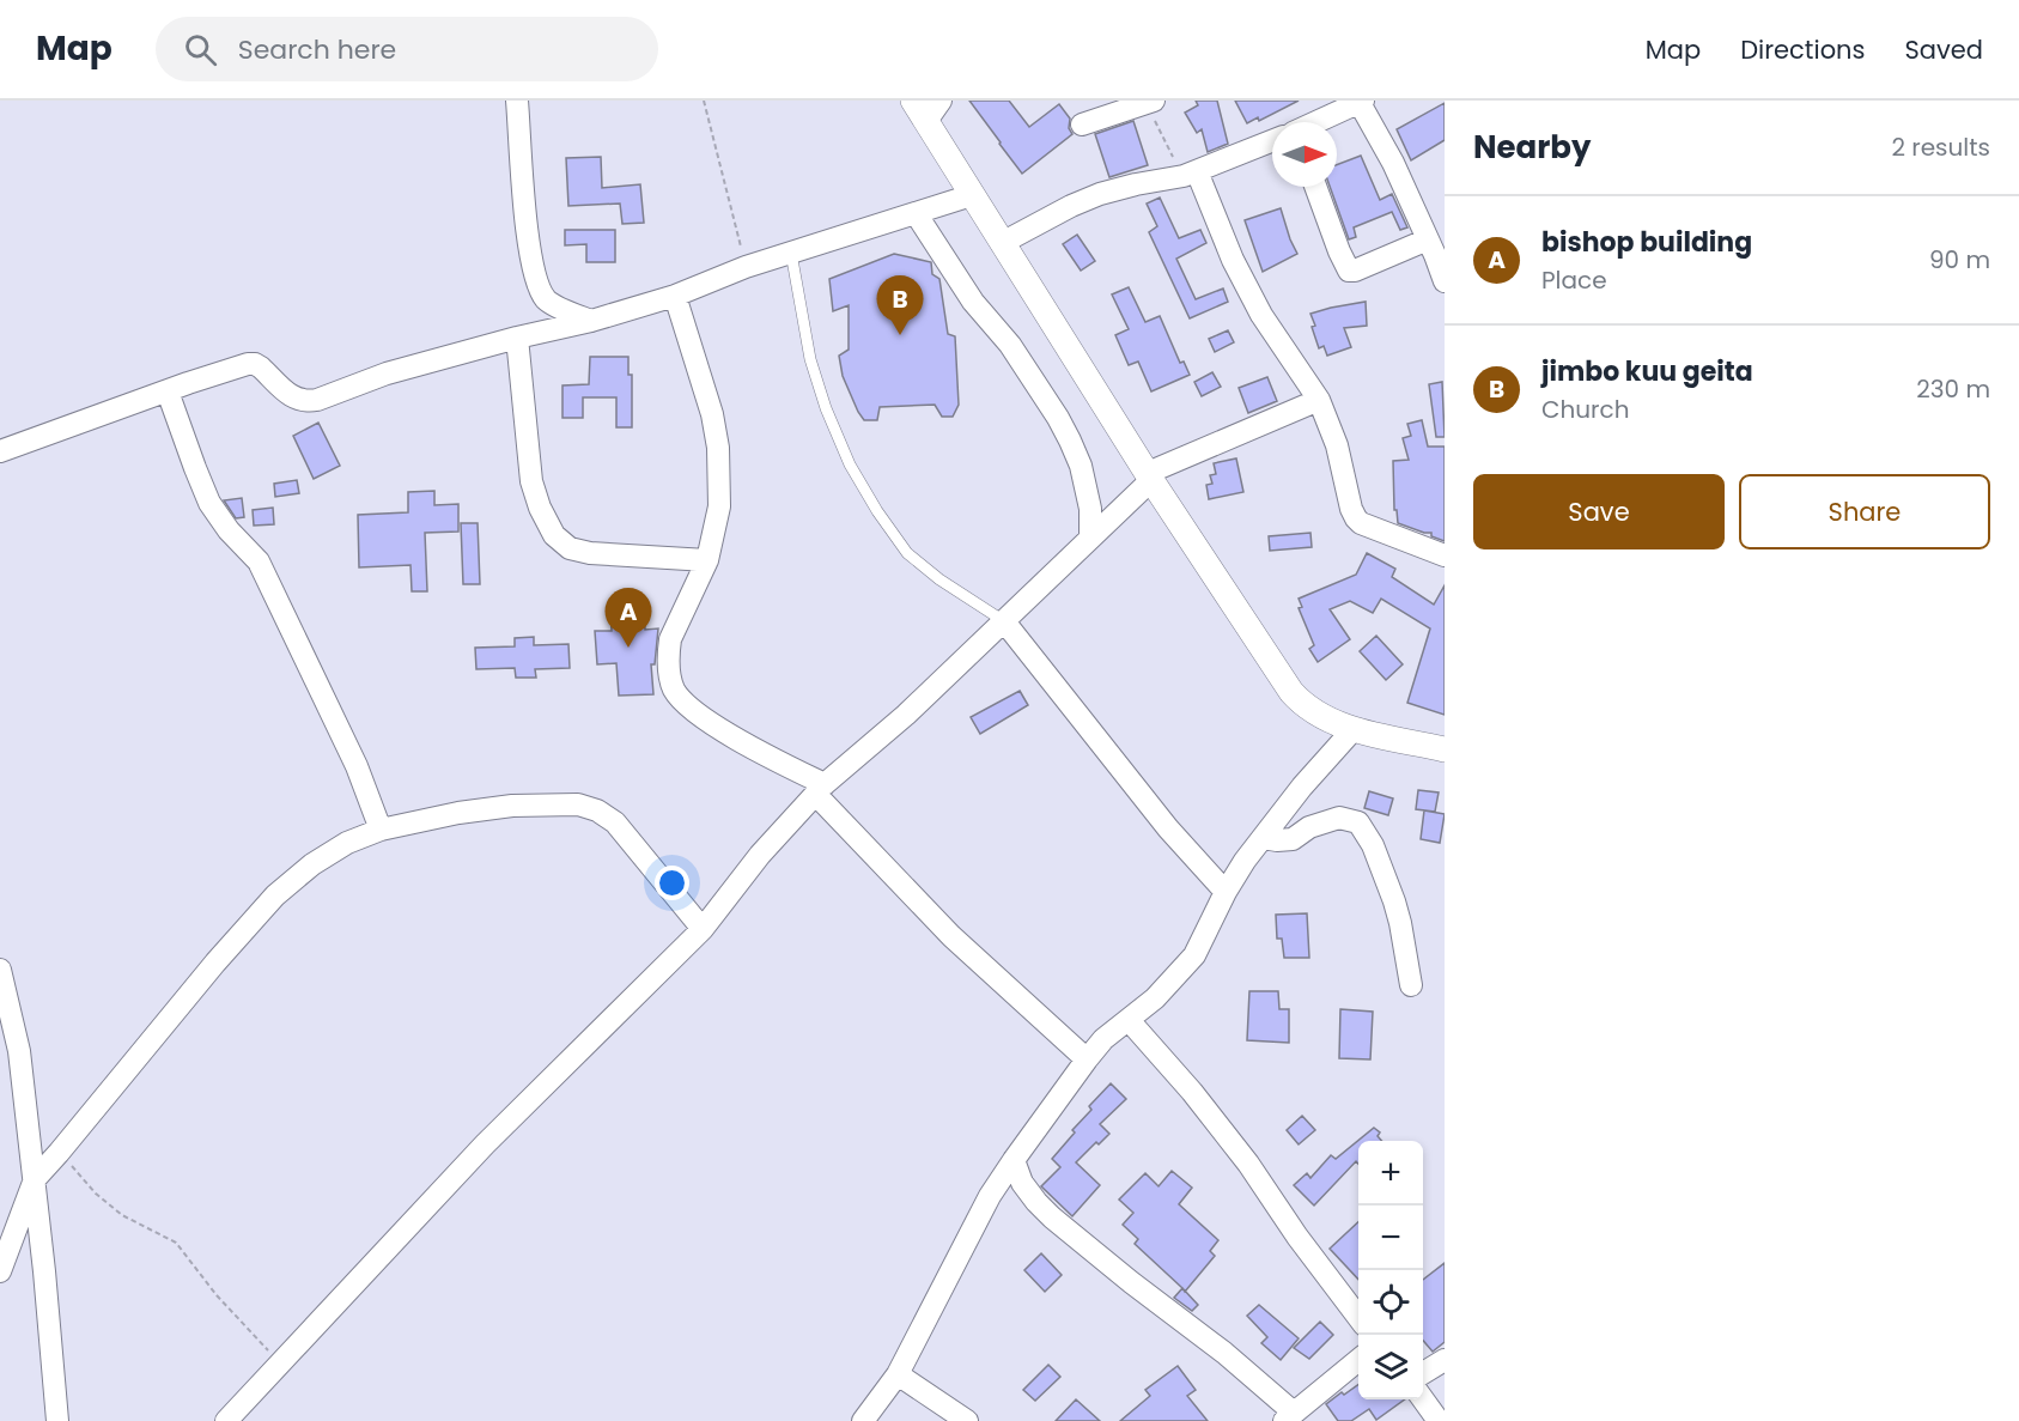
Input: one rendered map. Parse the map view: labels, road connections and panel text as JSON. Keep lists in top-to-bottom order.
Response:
{
  "north": "right",
  "page": {
    "header": "Map",
    "search": "Search here",
    "nav": ["Map", "Directions", "Saved"],
    "heading": ["Nearby", "2 results"],
    "list": [
      {
        "mark": "A",
        "name": "bishop building",
        "note": "Place",
        "value": "90 m"
      },
      {
        "mark": "B",
        "name": "jimbo kuu geita",
        "note": "Church",
        "value": "230 m"
      }
    ],
    "pins": ["B", "A"],
    "buttons": ["Save", "Share"],
    "map_buttons": ["+", "−"]
  }
}
